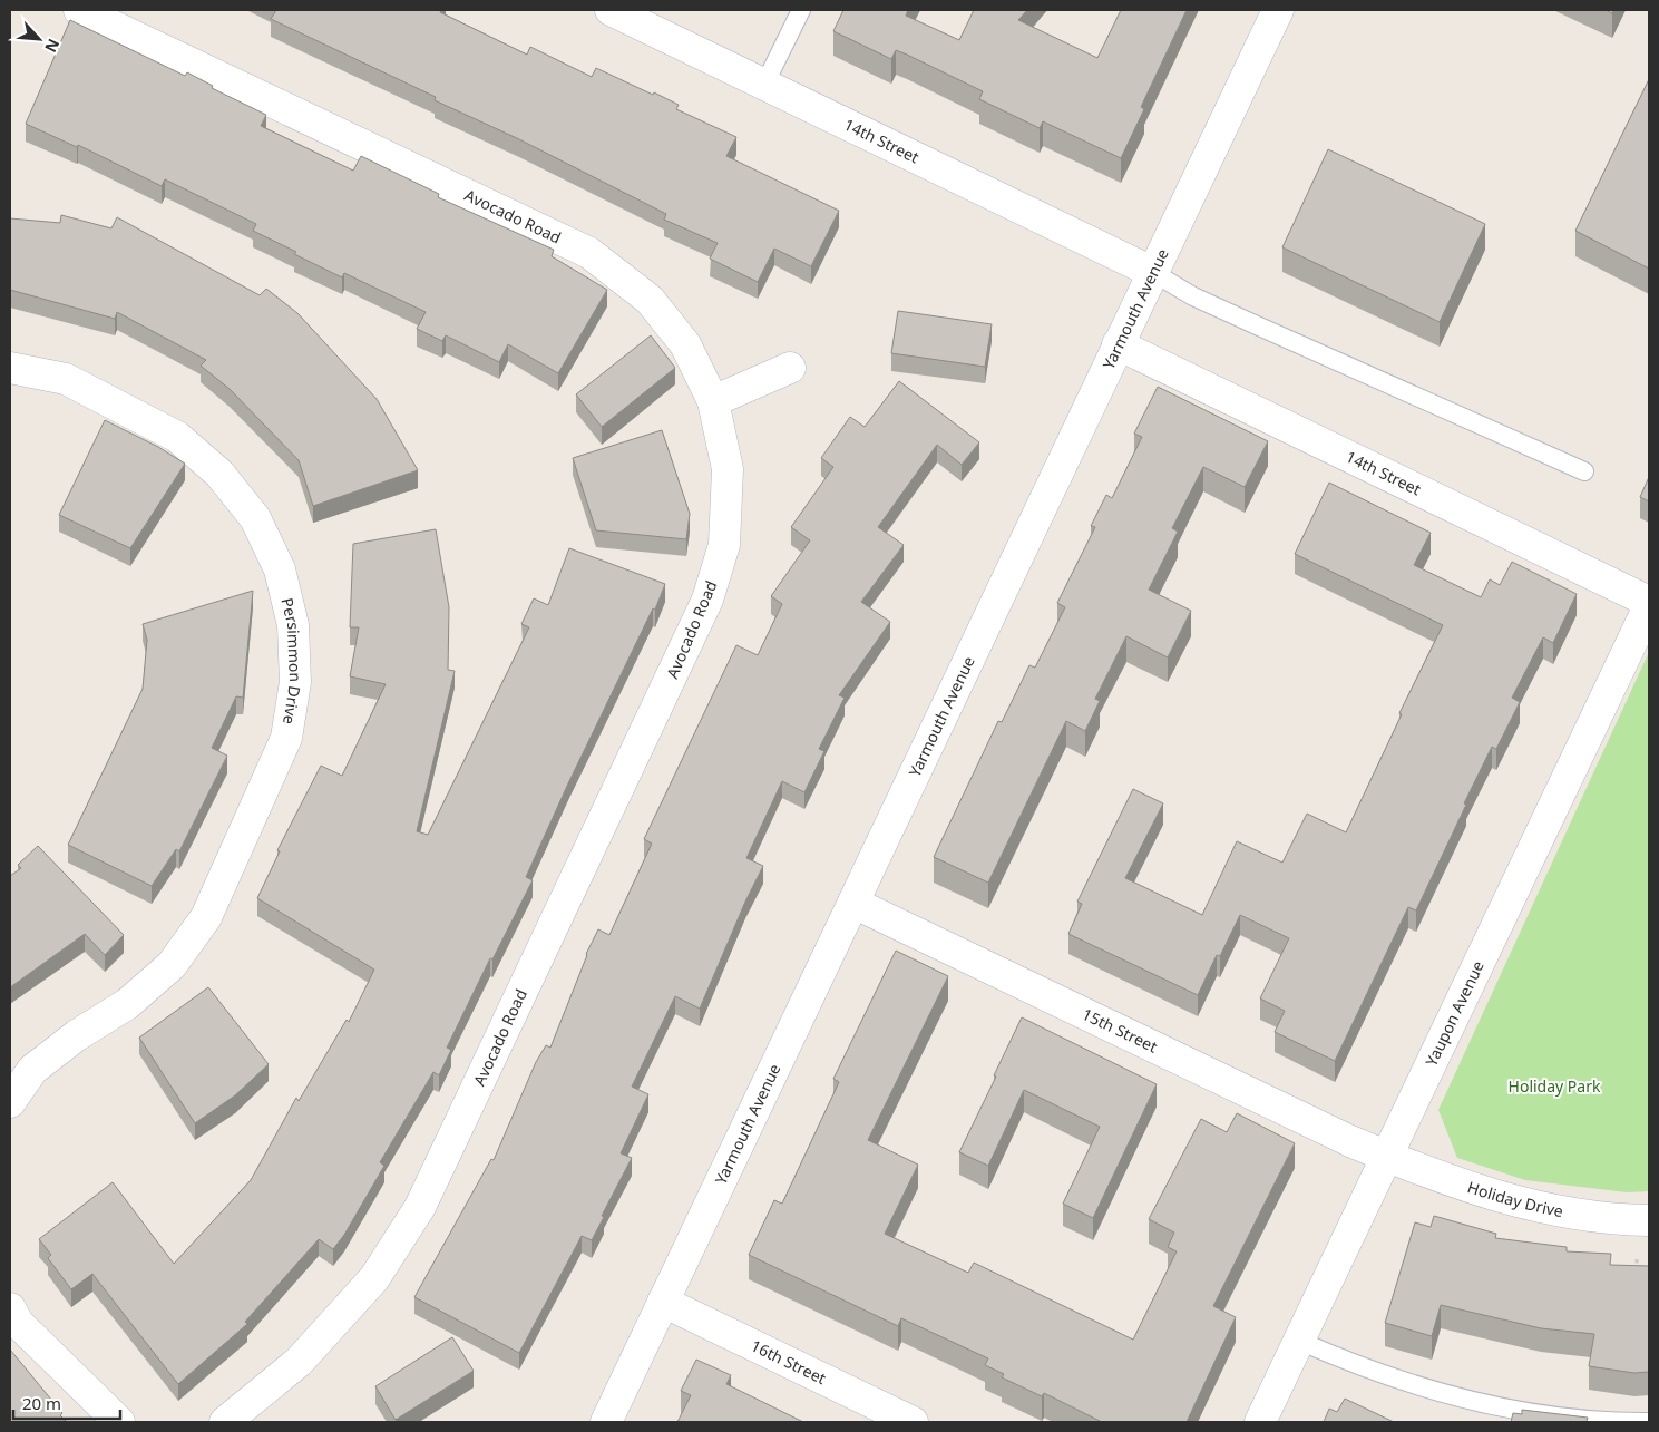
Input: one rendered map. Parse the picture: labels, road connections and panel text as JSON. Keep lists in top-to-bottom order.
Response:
{
  "streets": {
    "street": [
      "14th Street",
      "Avocado Road",
      "Yarmouth Avenue",
      "Persimmon Drive",
      "Yaupon Avenue",
      "15th Street",
      "Holiday Drive",
      "16th Street"
    ]
  },
  "crossings": [
    ["14th Street", "Yarmouth Avenue"],
    ["Yarmouth Avenue", "15th Street"],
    ["Yarmouth Avenue", "16th Street"],
    ["Yaupon Avenue", "15th Street"],
    ["Yaupon Avenue", "Holiday Drive"],
    ["15th Street", "Holiday Drive"]
  ],
  "parks": ["Holiday Park"],
  "scale_bar": "20 m",
  "north": "bottom right"
}
